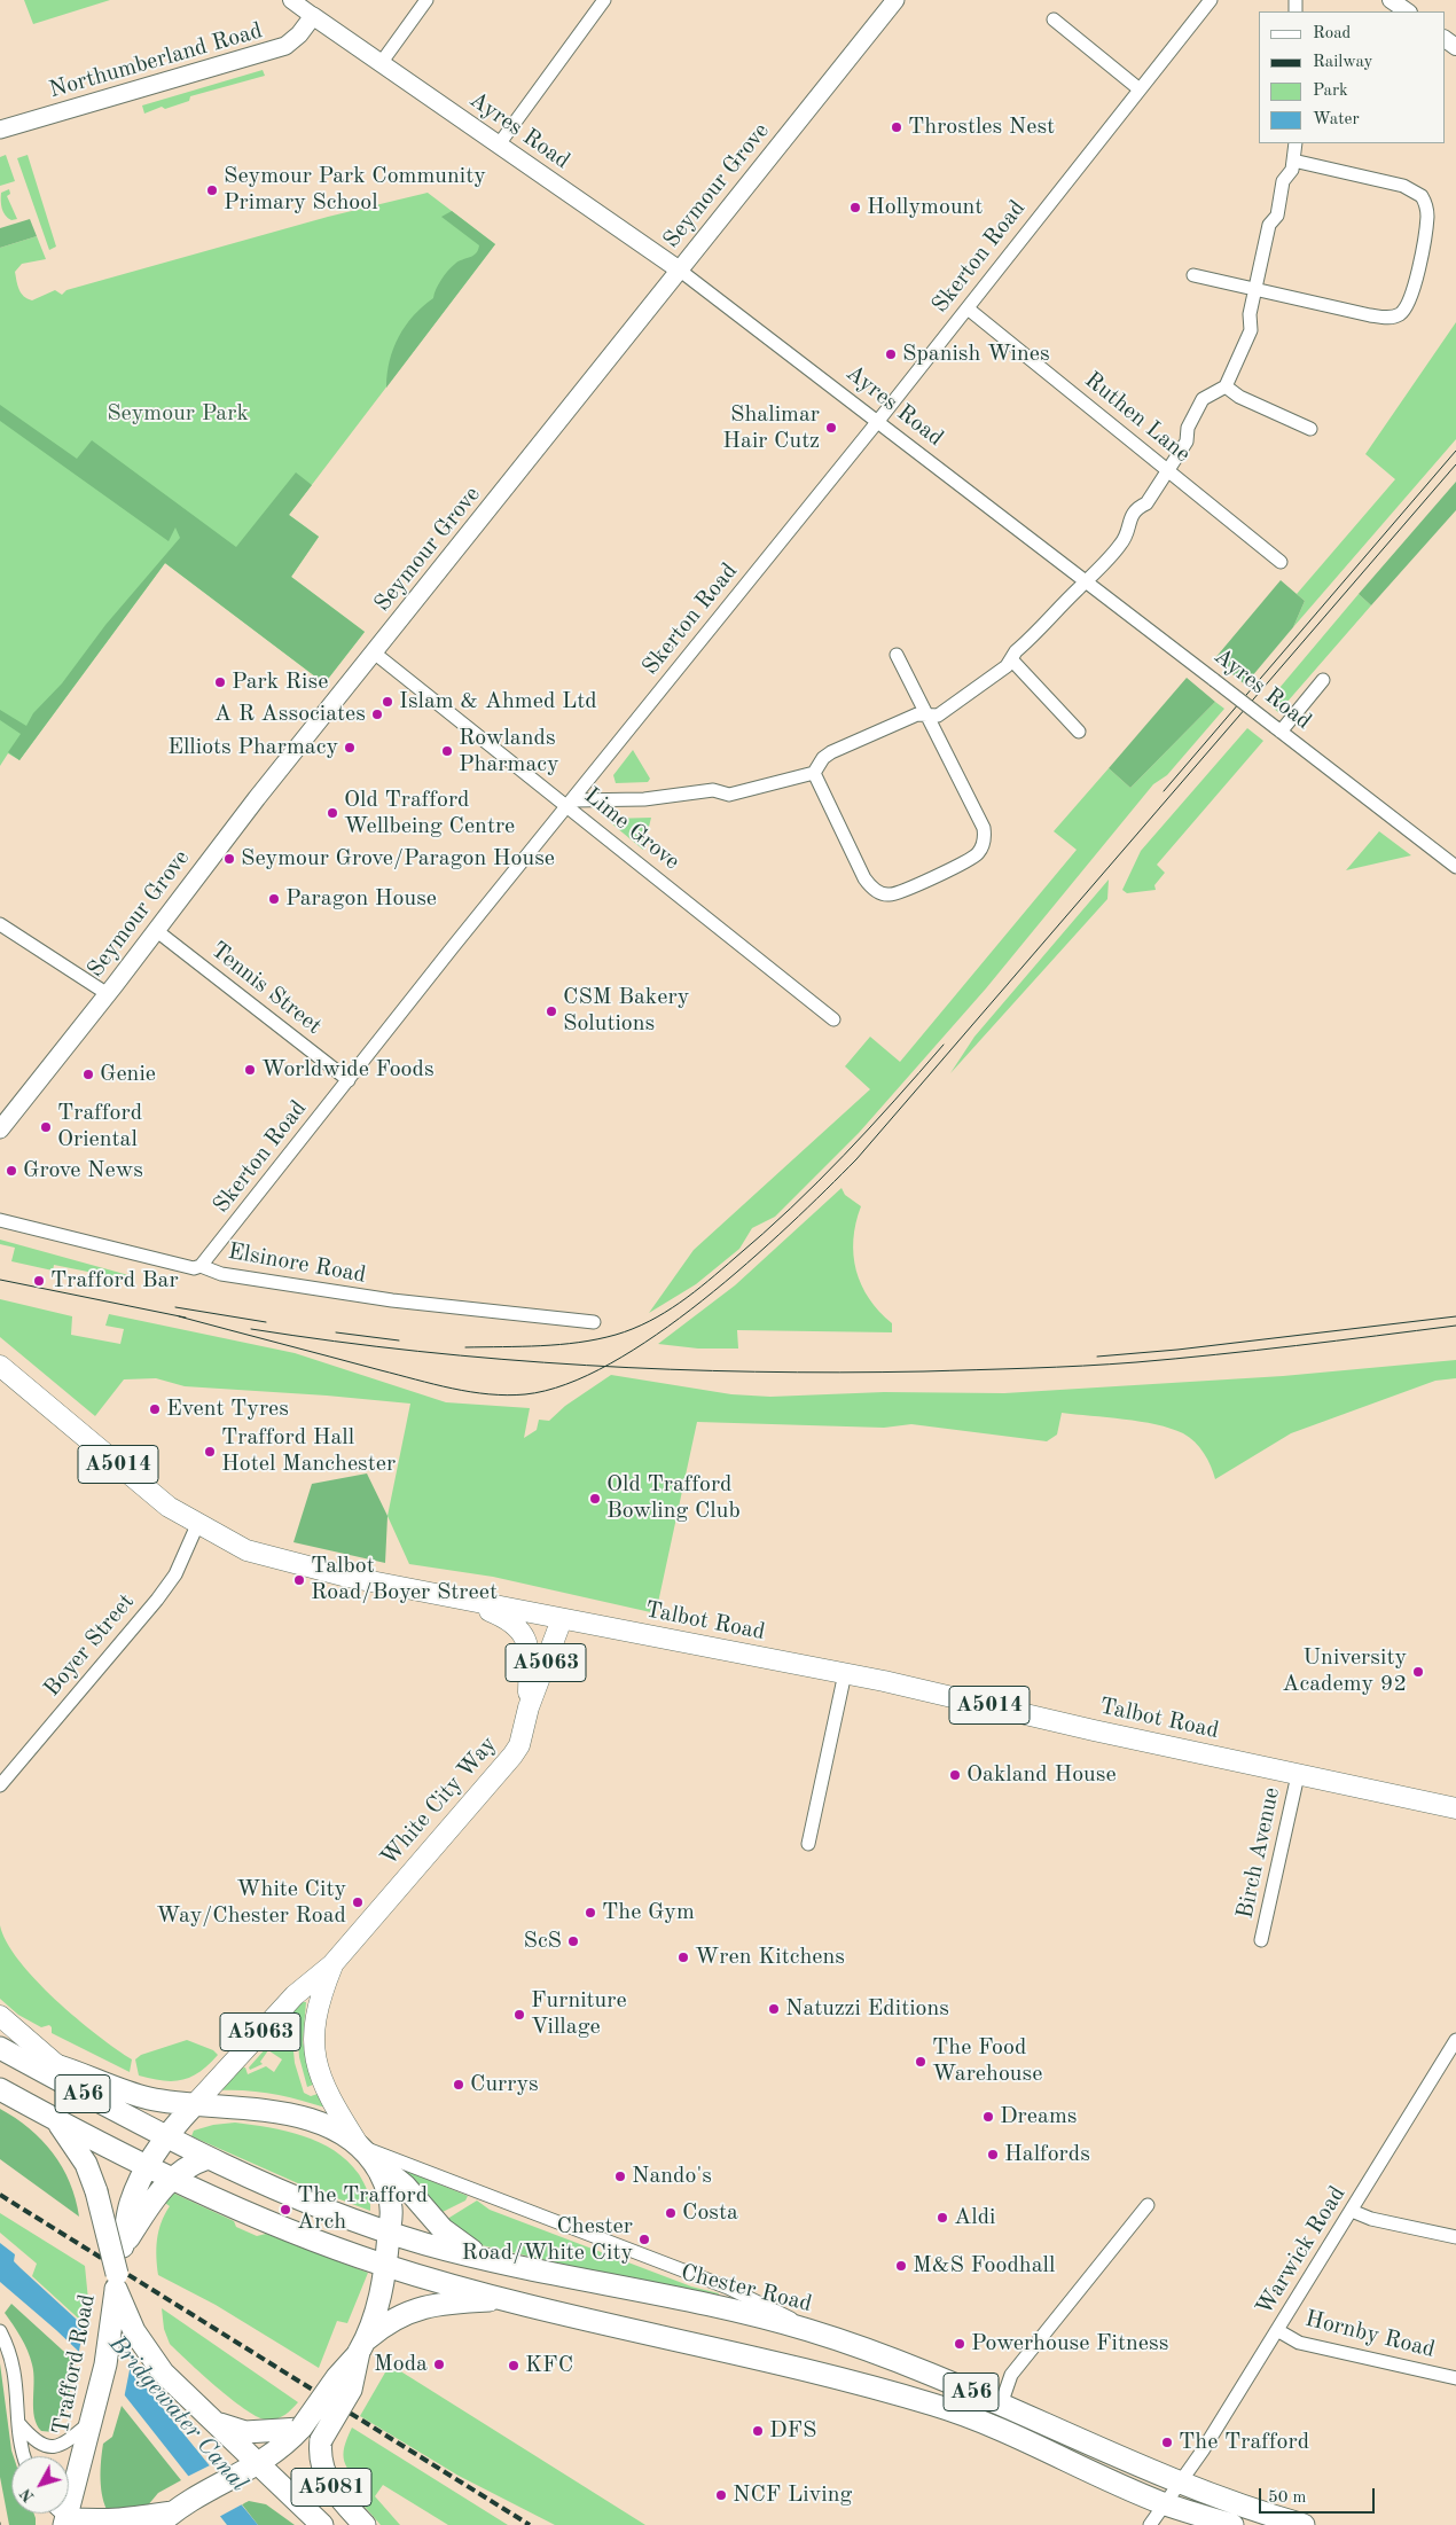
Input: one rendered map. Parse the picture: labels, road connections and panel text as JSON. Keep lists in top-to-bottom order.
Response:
{
  "streets": {
    "highway": [
      "A56",
      "Chester Road",
      "Trafford Road",
      "A5081"
    ],
    "main road": [
      "Northumberland Road",
      "Ayres Road",
      "Seymour Grove",
      "A5014",
      "Talbot Road",
      "A5063",
      "White City Way"
    ],
    "street": [
      "Skerton Road",
      "Ruthen Lane",
      "Lime Grove",
      "Tennis Street",
      "Elsinore Road",
      "Boyer Street",
      "Birch Avenue",
      "Warwick Road",
      "Hornby Road"
    ]
  },
  "crossings": [
    ["Northumberland Road", "Ayres Road"],
    ["Ayres Road", "Seymour Grove"],
    ["Ayres Road", "Skerton Road"],
    ["Seymour Grove", "Lime Grove"],
    ["Seymour Grove", "Tennis Street"],
    ["Skerton Road", "Ruthen Lane"],
    ["Skerton Road", "Lime Grove"],
    ["Skerton Road", "Tennis Street"],
    ["Skerton Road", "Elsinore Road"],
    ["Talbot Road", "Boyer Street"],
    ["Talbot Road", "White City Way"],
    ["Talbot Road", "Birch Avenue"],
    ["White City Way", "A56"],
    ["A56", "Warwick Road"],
    ["A56", "Chester Road"],
    ["A56", "A5081"],
    ["Warwick Road", "Chester Road"],
    ["Warwick Road", "Hornby Road"],
    ["Trafford Road", "A5081"]
  ],
  "water": ["Bridgewater Canal"],
  "parks": ["Seymour Park"],
  "places": [
    "Throstles Nest",
    "Seymour Park Community Primary School",
    "Hollymount",
    "Spanish Wines",
    "Shalimar Hair Cutz",
    "Park Rise",
    "Islam & Ahmed Ltd",
    "A R Associates",
    "Elliots Pharmacy",
    "Rowlands Pharmacy",
    "Old Trafford Wellbeing Centre",
    "Seymour Grove/Paragon House",
    "Paragon House",
    "CSM Bakery Solutions",
    "Worldwide Foods",
    "Genie",
    "Trafford Oriental",
    "Grove News",
    "Trafford Bar",
    "Event Tyres",
    "Trafford Hall Hotel Manchester",
    "Old Trafford Bowling Club",
    "Talbot Road/Boyer Street",
    "University Academy 92",
    "Oakland House",
    "White City Way/Chester Road",
    "The Gym",
    "ScS",
    "Wren Kitchens",
    "Natuzzi Editions",
    "Furniture Village",
    "The Food Warehouse",
    "Currys",
    "Dreams",
    "Halfords",
    "Nando's",
    "The Trafford Arch",
    "Costa",
    "Aldi",
    "Chester Road/White City",
    "M&S Foodhall",
    "Powerhouse Fitness",
    "Moda",
    "KFC",
    "DFS",
    "The Trafford",
    "NCF Living"
  ],
  "legend": [
    "Road",
    "Railway",
    "Park",
    "Water"
  ],
  "scale_bar": "50 m",
  "north": "bottom left"
}
